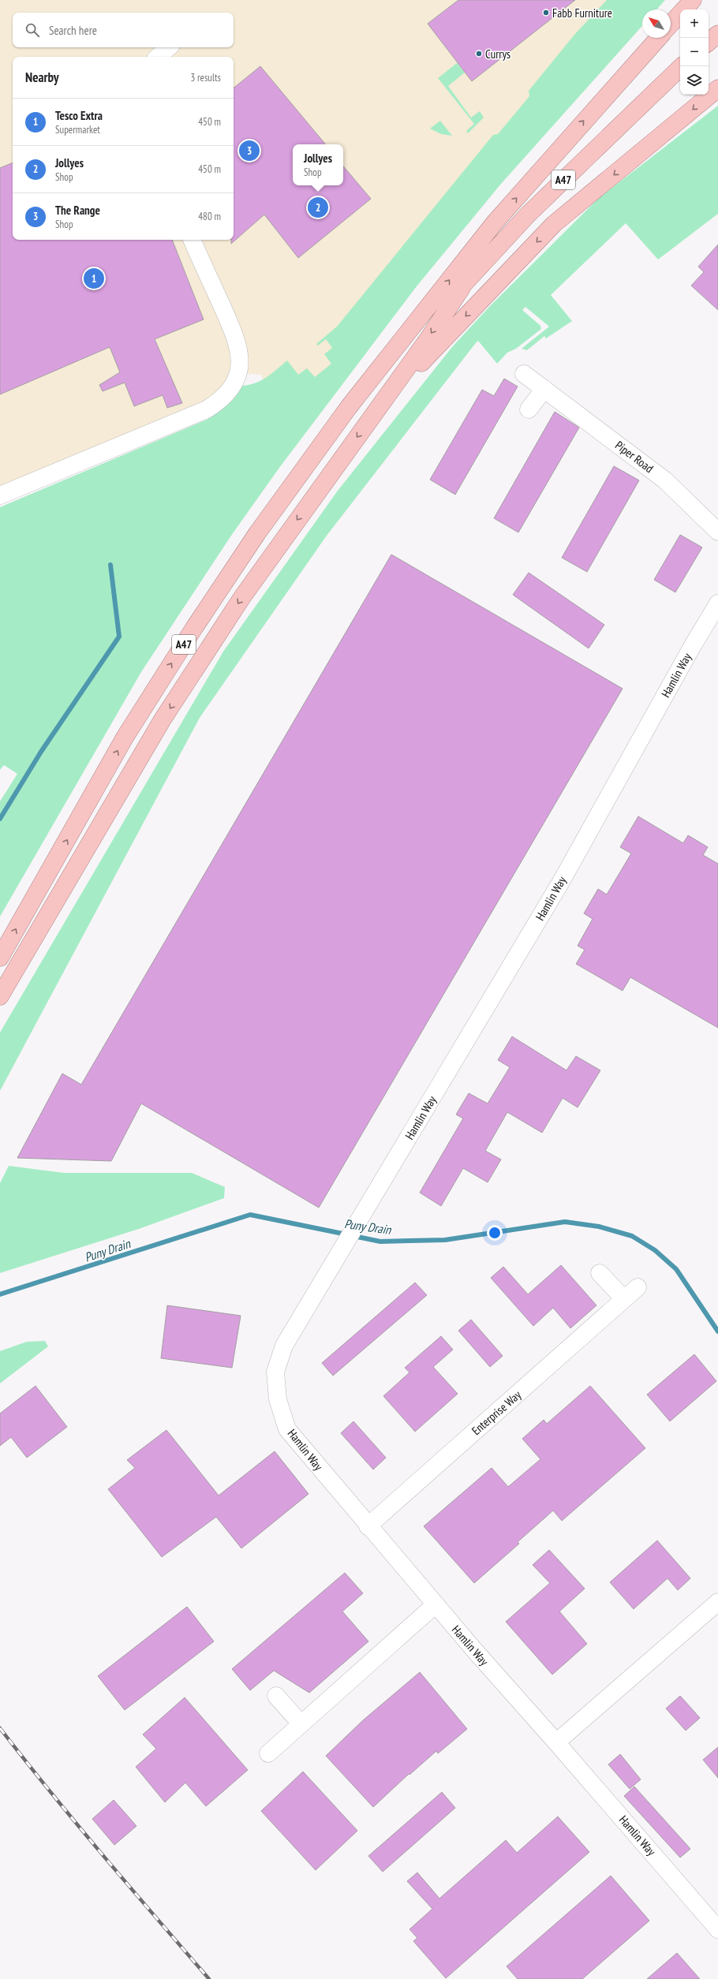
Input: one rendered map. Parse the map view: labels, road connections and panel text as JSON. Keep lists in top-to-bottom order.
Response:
{
  "streets": {
    "highway": ["A47"],
    "street": ["Piper Road", "Hamlin Way", "Enterprise Way"]
  },
  "crossings": [
    ["Hamlin Way", "Enterprise Way"]
  ],
  "water": ["Puny Drain"],
  "places": ["Fabb Furniture", "Currys"],
  "north": "top left",
  "page": {
    "map_buttons": ["+", "−"],
    "search": "Search here",
    "heading": ["Nearby", "3 results"],
    "list": [
      {
        "mark": "1",
        "name": "Tesco Extra",
        "note": "Supermarket",
        "value": "450 m"
      },
      {
        "mark": "2",
        "name": "Jollyes",
        "note": "Shop",
        "value": "450 m"
      },
      {
        "mark": "3",
        "name": "The Range",
        "note": "Shop",
        "value": "480 m"
      }
    ],
    "pins": ["3", "2", "1"],
    "popup": ["Jollyes", "Shop"]
  }
}
